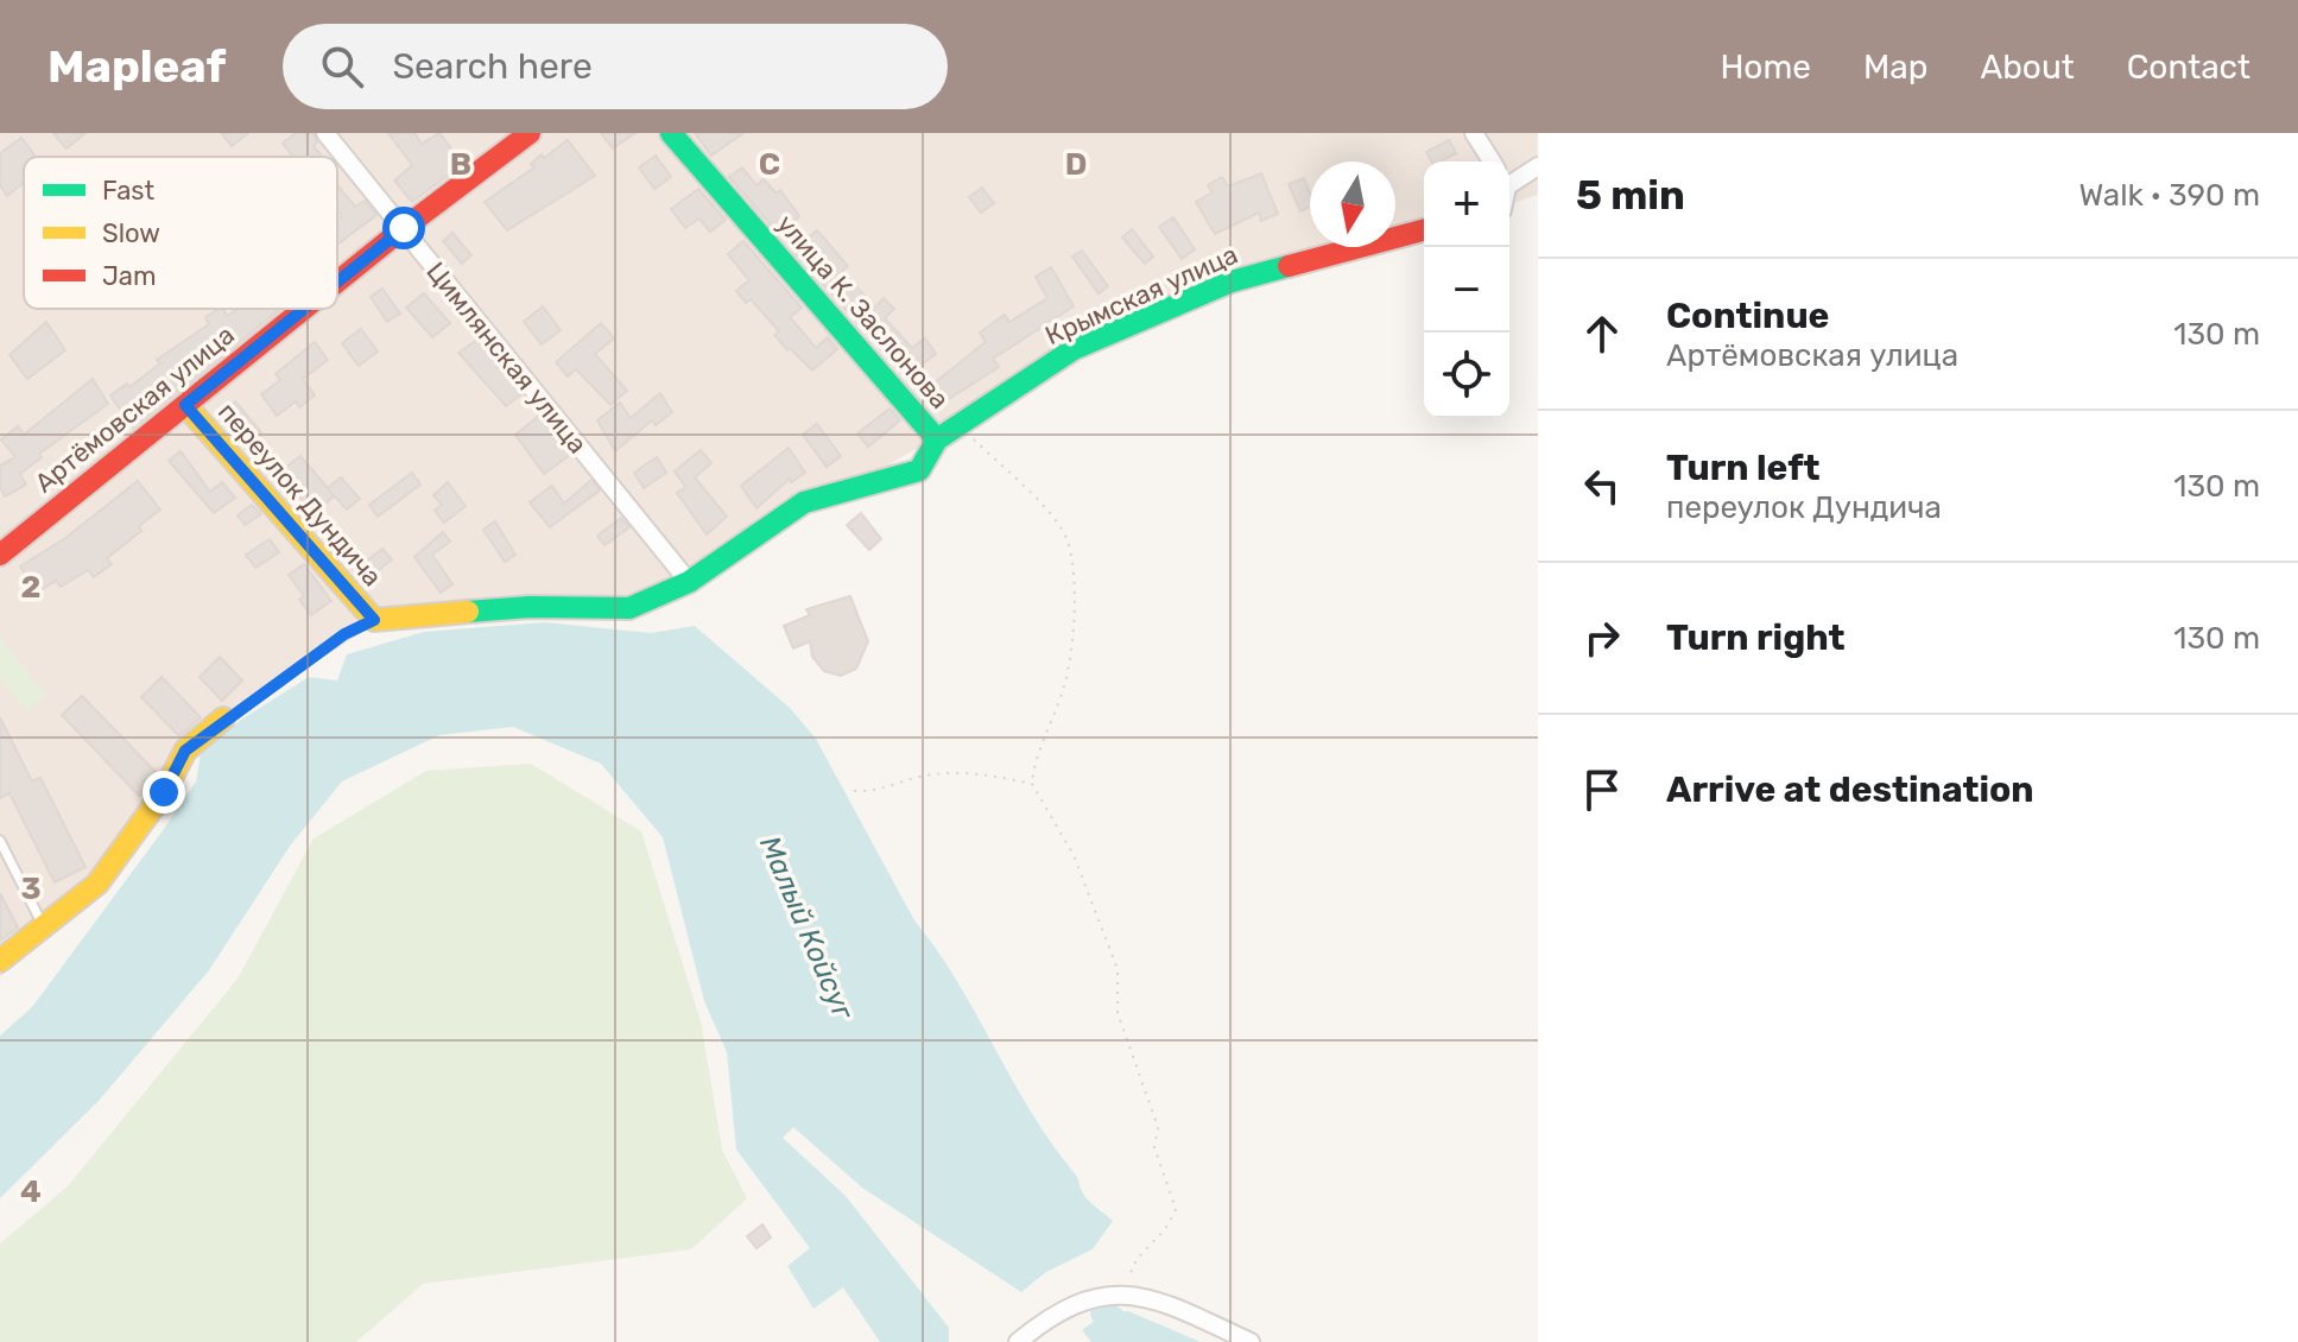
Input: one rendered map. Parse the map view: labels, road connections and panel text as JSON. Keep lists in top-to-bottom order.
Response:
{
  "streets": {
    "street": [
      "Крымская улица",
      "улица К. Заслонова",
      "Цимлянская улица",
      "Артёмовская улица",
      "переулок Дундича"
    ]
  },
  "crossings": [
    ["Крымская улица", "улица К. Заслонова"],
    ["Крымская улица", "Цимлянская улица"],
    ["Крымская улица", "переулок Дундича"],
    ["Цимлянская улица", "Артёмовская улица"],
    ["Артёмовская улица", "переулок Дундича"]
  ],
  "water": ["Малый Койсуг"],
  "legend": ["Fast", "Slow", "Jam"],
  "north": "bottom",
  "page": {
    "header": "Mapleaf",
    "search": "Search here",
    "nav": [
      "Home",
      "Map",
      "About",
      "Contact"
    ],
    "heading": ["5 min", "Walk · 390 m"],
    "map_buttons": ["+", "−"],
    "list": [
      ["Continue", "Артёмовская улица", "130 m"],
      ["Turn left", "переулок Дундича", "130 m"],
      ["Turn right", "130 m"],
      "Arrive at destination"
    ]
  },
  "grid": {
    "columns": ["B", "C", "D"],
    "rows": ["2", "3", "4"]
  }
}
